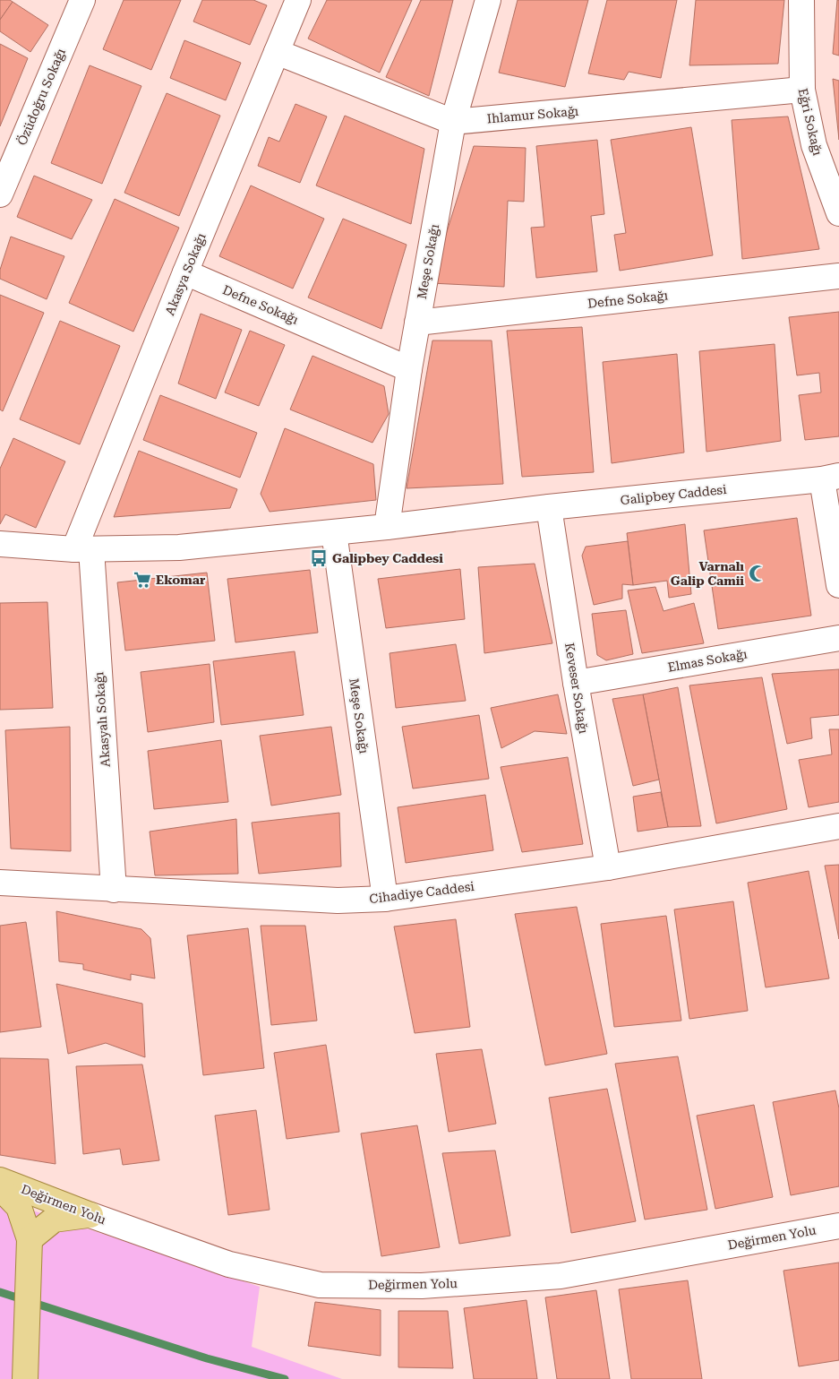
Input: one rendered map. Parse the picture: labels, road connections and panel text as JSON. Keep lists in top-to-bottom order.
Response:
{
  "streets": {
    "main road": ["Değirmen Yolu"],
    "street": [
      "Özüdoğru Sokağı",
      "Ihlamur Sokağı",
      "Eğri Sokağı",
      "Meşe Sokağı",
      "Akasya Sokağı",
      "Defne Sokağı",
      "Galipbey Caddesi",
      "Elmas Sokağı",
      "Keveser Sokağı",
      "Akasyalı Sokağı",
      "Cihadiye Caddesi"
    ]
  },
  "crossings": [
    ["Ihlamur Sokağı", "Eğri Sokağı"],
    ["Ihlamur Sokağı", "Meşe Sokağı"],
    ["Ihlamur Sokağı", "Akasya Sokağı"],
    ["Meşe Sokağı", "Defne Sokağı"],
    ["Meşe Sokağı", "Galipbey Caddesi"],
    ["Meşe Sokağı", "Cihadiye Caddesi"],
    ["Akasya Sokağı", "Defne Sokağı"],
    ["Akasya Sokağı", "Galipbey Caddesi"],
    ["Akasya Sokağı", "Akasyalı Sokağı"],
    ["Galipbey Caddesi", "Keveser Sokağı"],
    ["Galipbey Caddesi", "Akasyalı Sokağı"],
    ["Elmas Sokağı", "Keveser Sokağı"],
    ["Keveser Sokağı", "Cihadiye Caddesi"],
    ["Akasyalı Sokağı", "Cihadiye Caddesi"]
  ],
  "places": {
    "bus stop": ["Galipbey Caddesi"],
    "mosque": ["Varnalı Galip Camii"],
    "supermarket": ["Ekomar"]
  }
}
